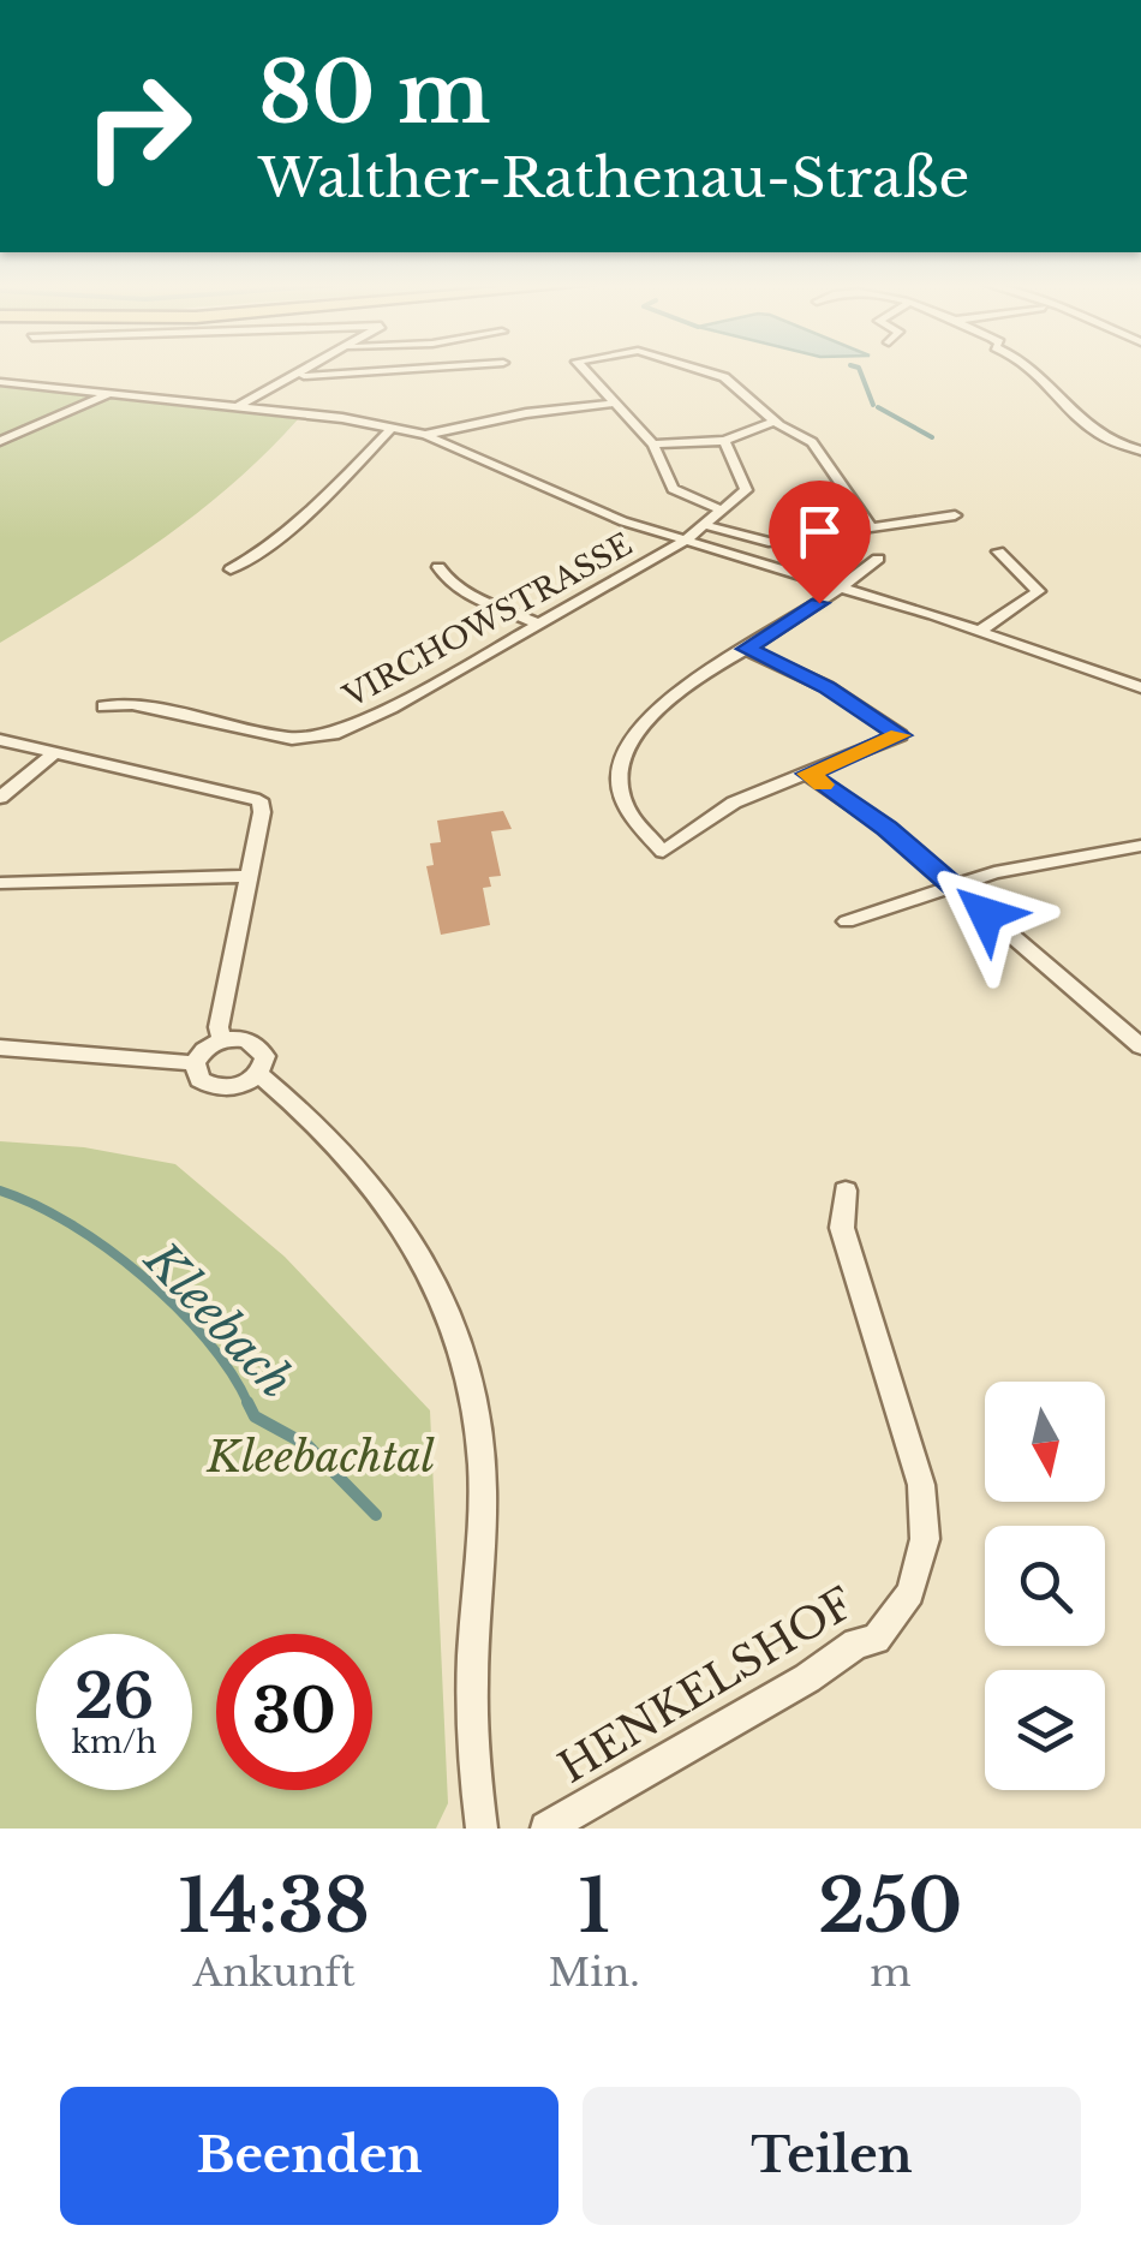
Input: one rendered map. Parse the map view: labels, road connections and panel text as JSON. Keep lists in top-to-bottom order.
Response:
{
  "streets": {
    "street": ["VIRCHOWSTRASSE", "HENKELSHOF"]
  },
  "water": ["Kleebach"],
  "parks": ["Kleebachtal"],
  "north": "bottom",
  "page": {
    "turn": ["80 m", "Walther-Rathenau-Straße"],
    "speed": "26 km/h",
    "limit": "30",
    "eta": [
      "14:38",
      "Ankunft",
      "1",
      "Min.",
      "250",
      "m"
    ],
    "buttons": ["Beenden", "Teilen"]
  }
}
